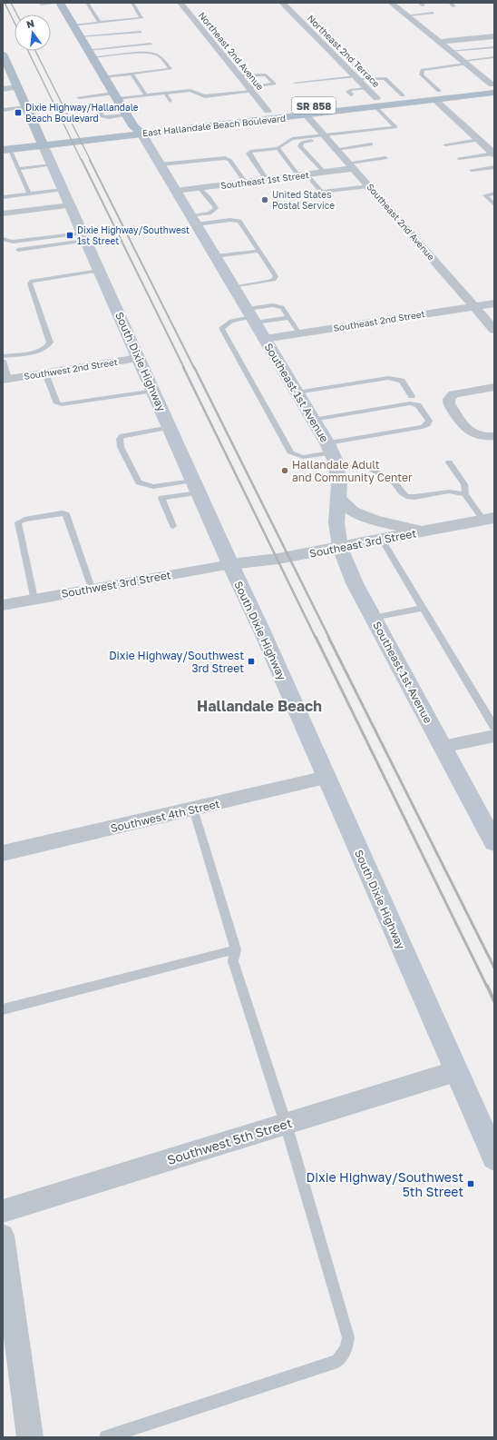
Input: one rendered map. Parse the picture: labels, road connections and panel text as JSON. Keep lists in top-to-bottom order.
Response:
{
  "streets": {
    "main road": [
      "SR 858",
      "East Hallandale Beach Boulevard",
      "South Dixie Highway",
      "Southeast 1st Avenue"
    ],
    "street": [
      "Northeast 2nd Avenue",
      "Northeast 2nd Terrace",
      "Southeast 1st Street",
      "Southeast 2nd Avenue",
      "Southeast 2nd Street",
      "Southwest 2nd Street",
      "Southeast 3rd Street",
      "Southwest 3rd Street",
      "Southwest 4th Street",
      "Southwest 5th Street"
    ]
  },
  "crossings": [
    ["Northeast 2nd Avenue", "East Hallandale Beach Boulevard"],
    ["Northeast 2nd Terrace", "East Hallandale Beach Boulevard"],
    ["SR 858", "East Hallandale Beach Boulevard"],
    ["SR 858", "South Dixie Highway"],
    ["East Hallandale Beach Boulevard", "Southeast 2nd Avenue"],
    ["East Hallandale Beach Boulevard", "South Dixie Highway"],
    ["East Hallandale Beach Boulevard", "Southeast 1st Avenue"],
    ["Southeast 1st Street", "Southeast 2nd Avenue"],
    ["Southeast 1st Street", "Southeast 1st Avenue"],
    ["Southeast 2nd Avenue", "Southeast 2nd Street"],
    ["Southeast 2nd Street", "Southeast 1st Avenue"],
    ["South Dixie Highway", "Southwest 2nd Street"],
    ["South Dixie Highway", "Southeast 3rd Street"],
    ["South Dixie Highway", "Southwest 3rd Street"],
    ["South Dixie Highway", "Southwest 4th Street"],
    ["South Dixie Highway", "Southwest 5th Street"],
    ["Southeast 1st Avenue", "Southeast 3rd Street"],
    ["Southeast 3rd Street", "Southwest 3rd Street"]
  ],
  "districts": ["Hallandale Beach"],
  "places": {
    "transit": [
      "Dixie Highway/Hallandale Beach Boulevard",
      "Dixie Highway/Southwest 1st Street",
      "Dixie Highway/Southwest 3rd Street",
      "Dixie Highway/Southwest 5th Street"
    ],
    "other": ["United States Postal Service", "Hallandale Adult and Community Center"]
  },
  "north": "top"
}
